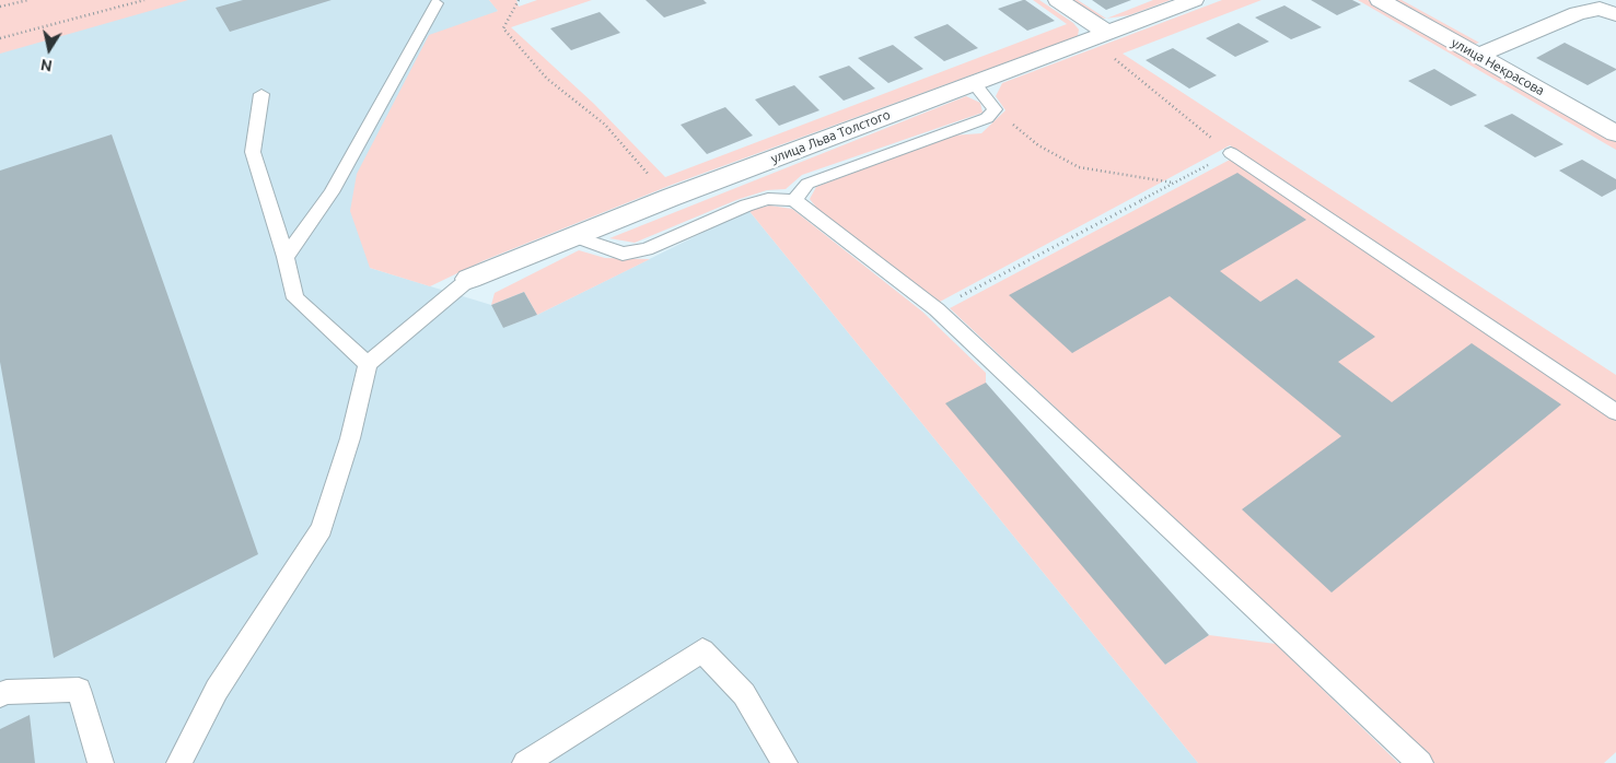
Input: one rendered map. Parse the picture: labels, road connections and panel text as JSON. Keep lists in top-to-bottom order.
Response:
{
  "streets": {
    "street": ["улица Некрасова", "улица Льва Толстого"]
  },
  "north": "bottom"
}
